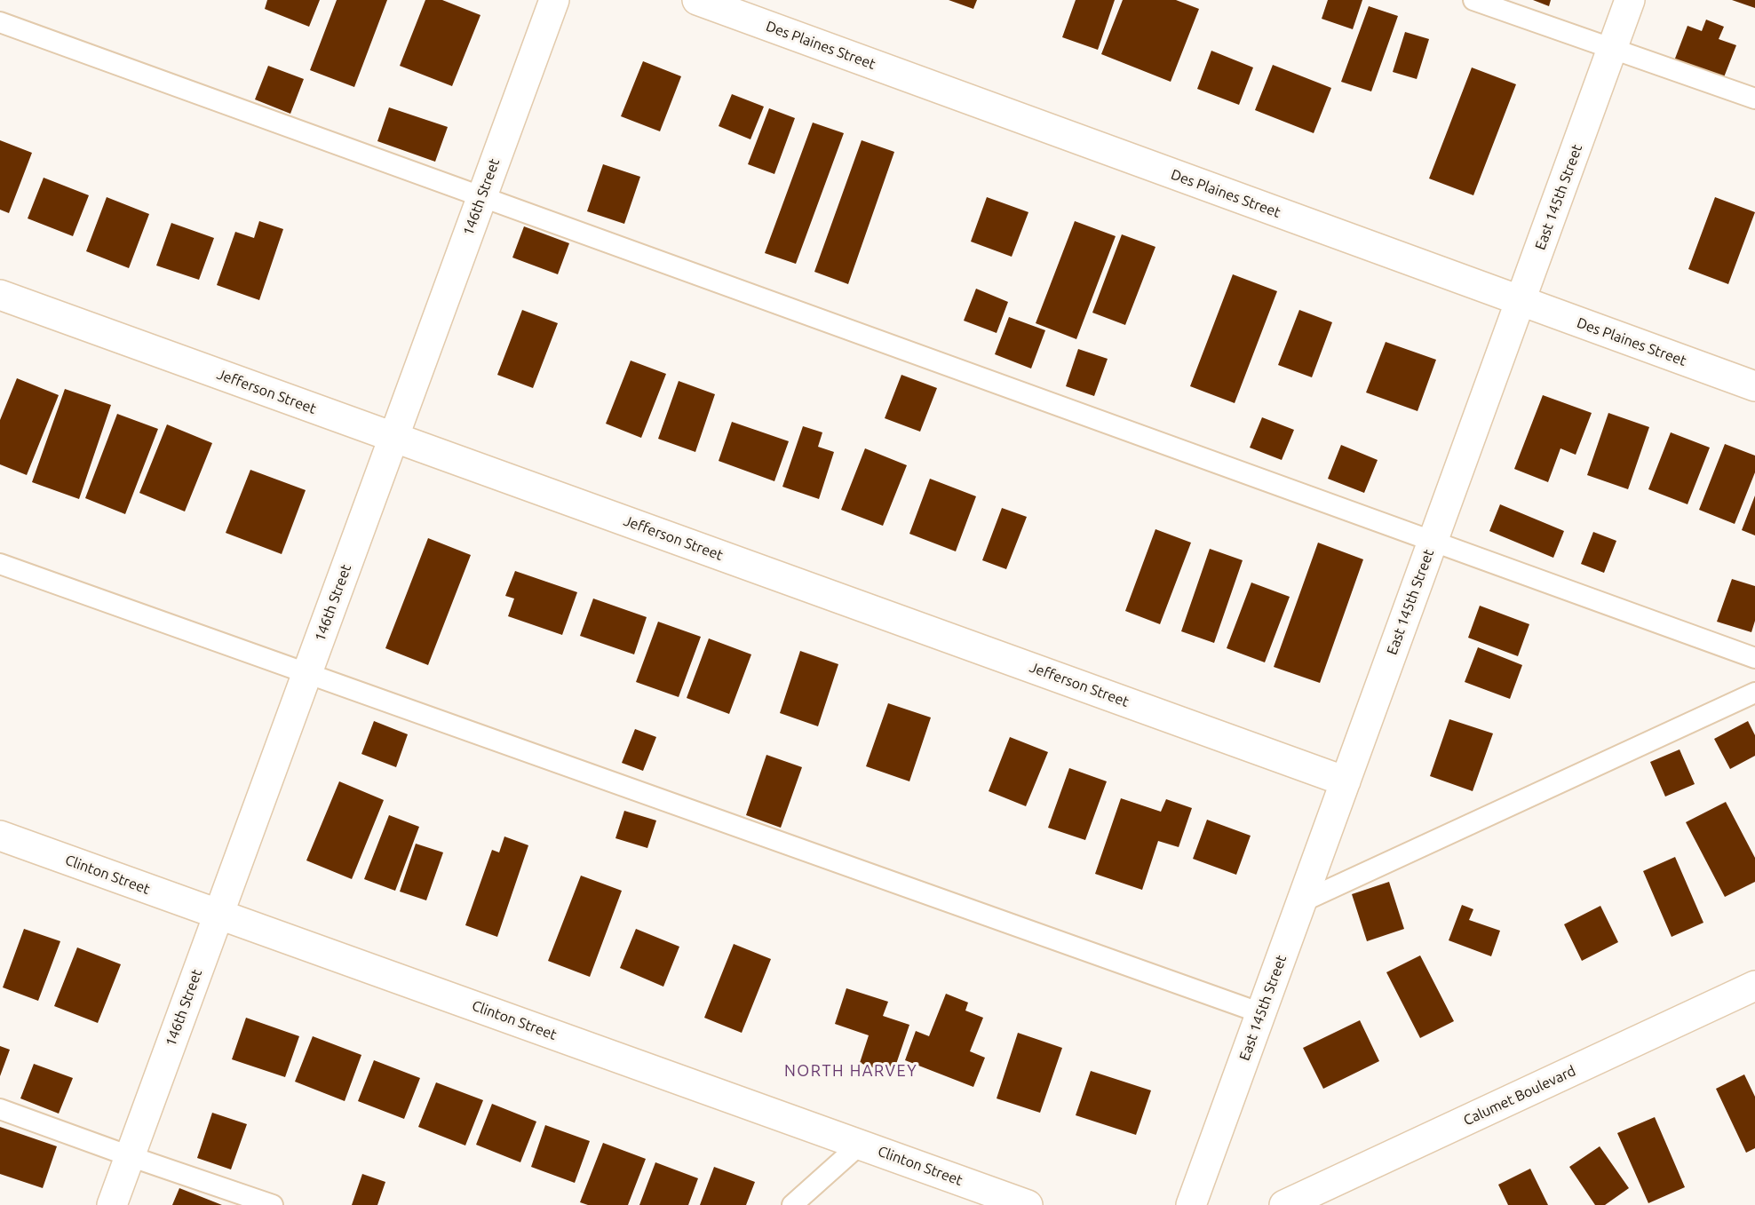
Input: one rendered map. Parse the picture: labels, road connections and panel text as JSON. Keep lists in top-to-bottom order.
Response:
{
  "streets": {
    "street": [
      "Des Plaines Street",
      "146th Street",
      "East 145th Street",
      "Jefferson Street",
      "Clinton Street",
      "Calumet Boulevard"
    ]
  },
  "crossings": [
    ["Des Plaines Street", "East 145th Street"],
    ["146th Street", "Jefferson Street"],
    ["146th Street", "Clinton Street"],
    ["East 145th Street", "Jefferson Street"]
  ],
  "districts": ["NORTH HARVEY"]
}
